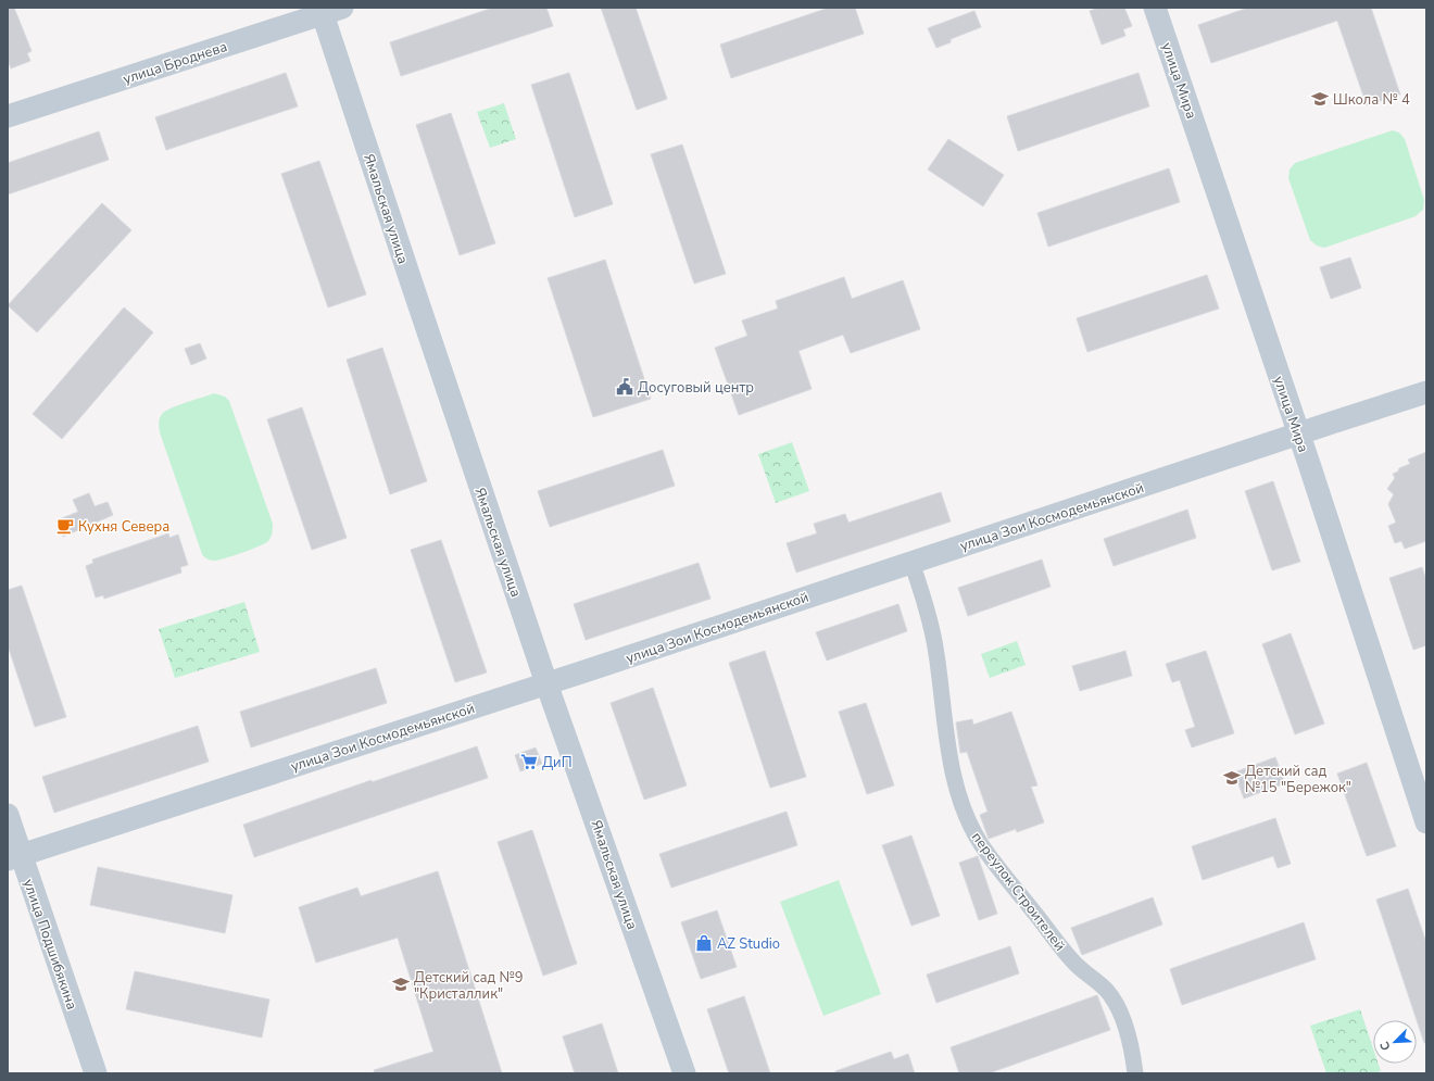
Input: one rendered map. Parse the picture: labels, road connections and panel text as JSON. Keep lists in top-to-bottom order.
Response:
{
  "streets": {
    "street": [
      "улица Броднева",
      "улица Мира",
      "Ямальская улица",
      "улица Зои Космодемьянской",
      "переулок Строителей",
      "улица Подшибякина"
    ]
  },
  "crossings": [
    ["улица Броднева", "Ямальская улица"],
    ["улица Мира", "улица Зои Космодемьянской"],
    ["Ямальская улица", "улица Зои Космодемьянской"],
    ["улица Зои Космодемьянской", "переулок Строителей"],
    ["улица Зои Космодемьянской", "улица Подшибякина"]
  ],
  "places": {
    "school or university": ["Школа № 4", "Детский сад №15 \"Бережок\"", "Детский сад №9 \"Кристаллик\""],
    "public building": ["Досуговый центр"],
    "cafe": ["Кухня Севера"],
    "supermarket": ["ДиП"],
    "shop": ["AZ Studio"]
  },
  "north": "bottom left"
}
